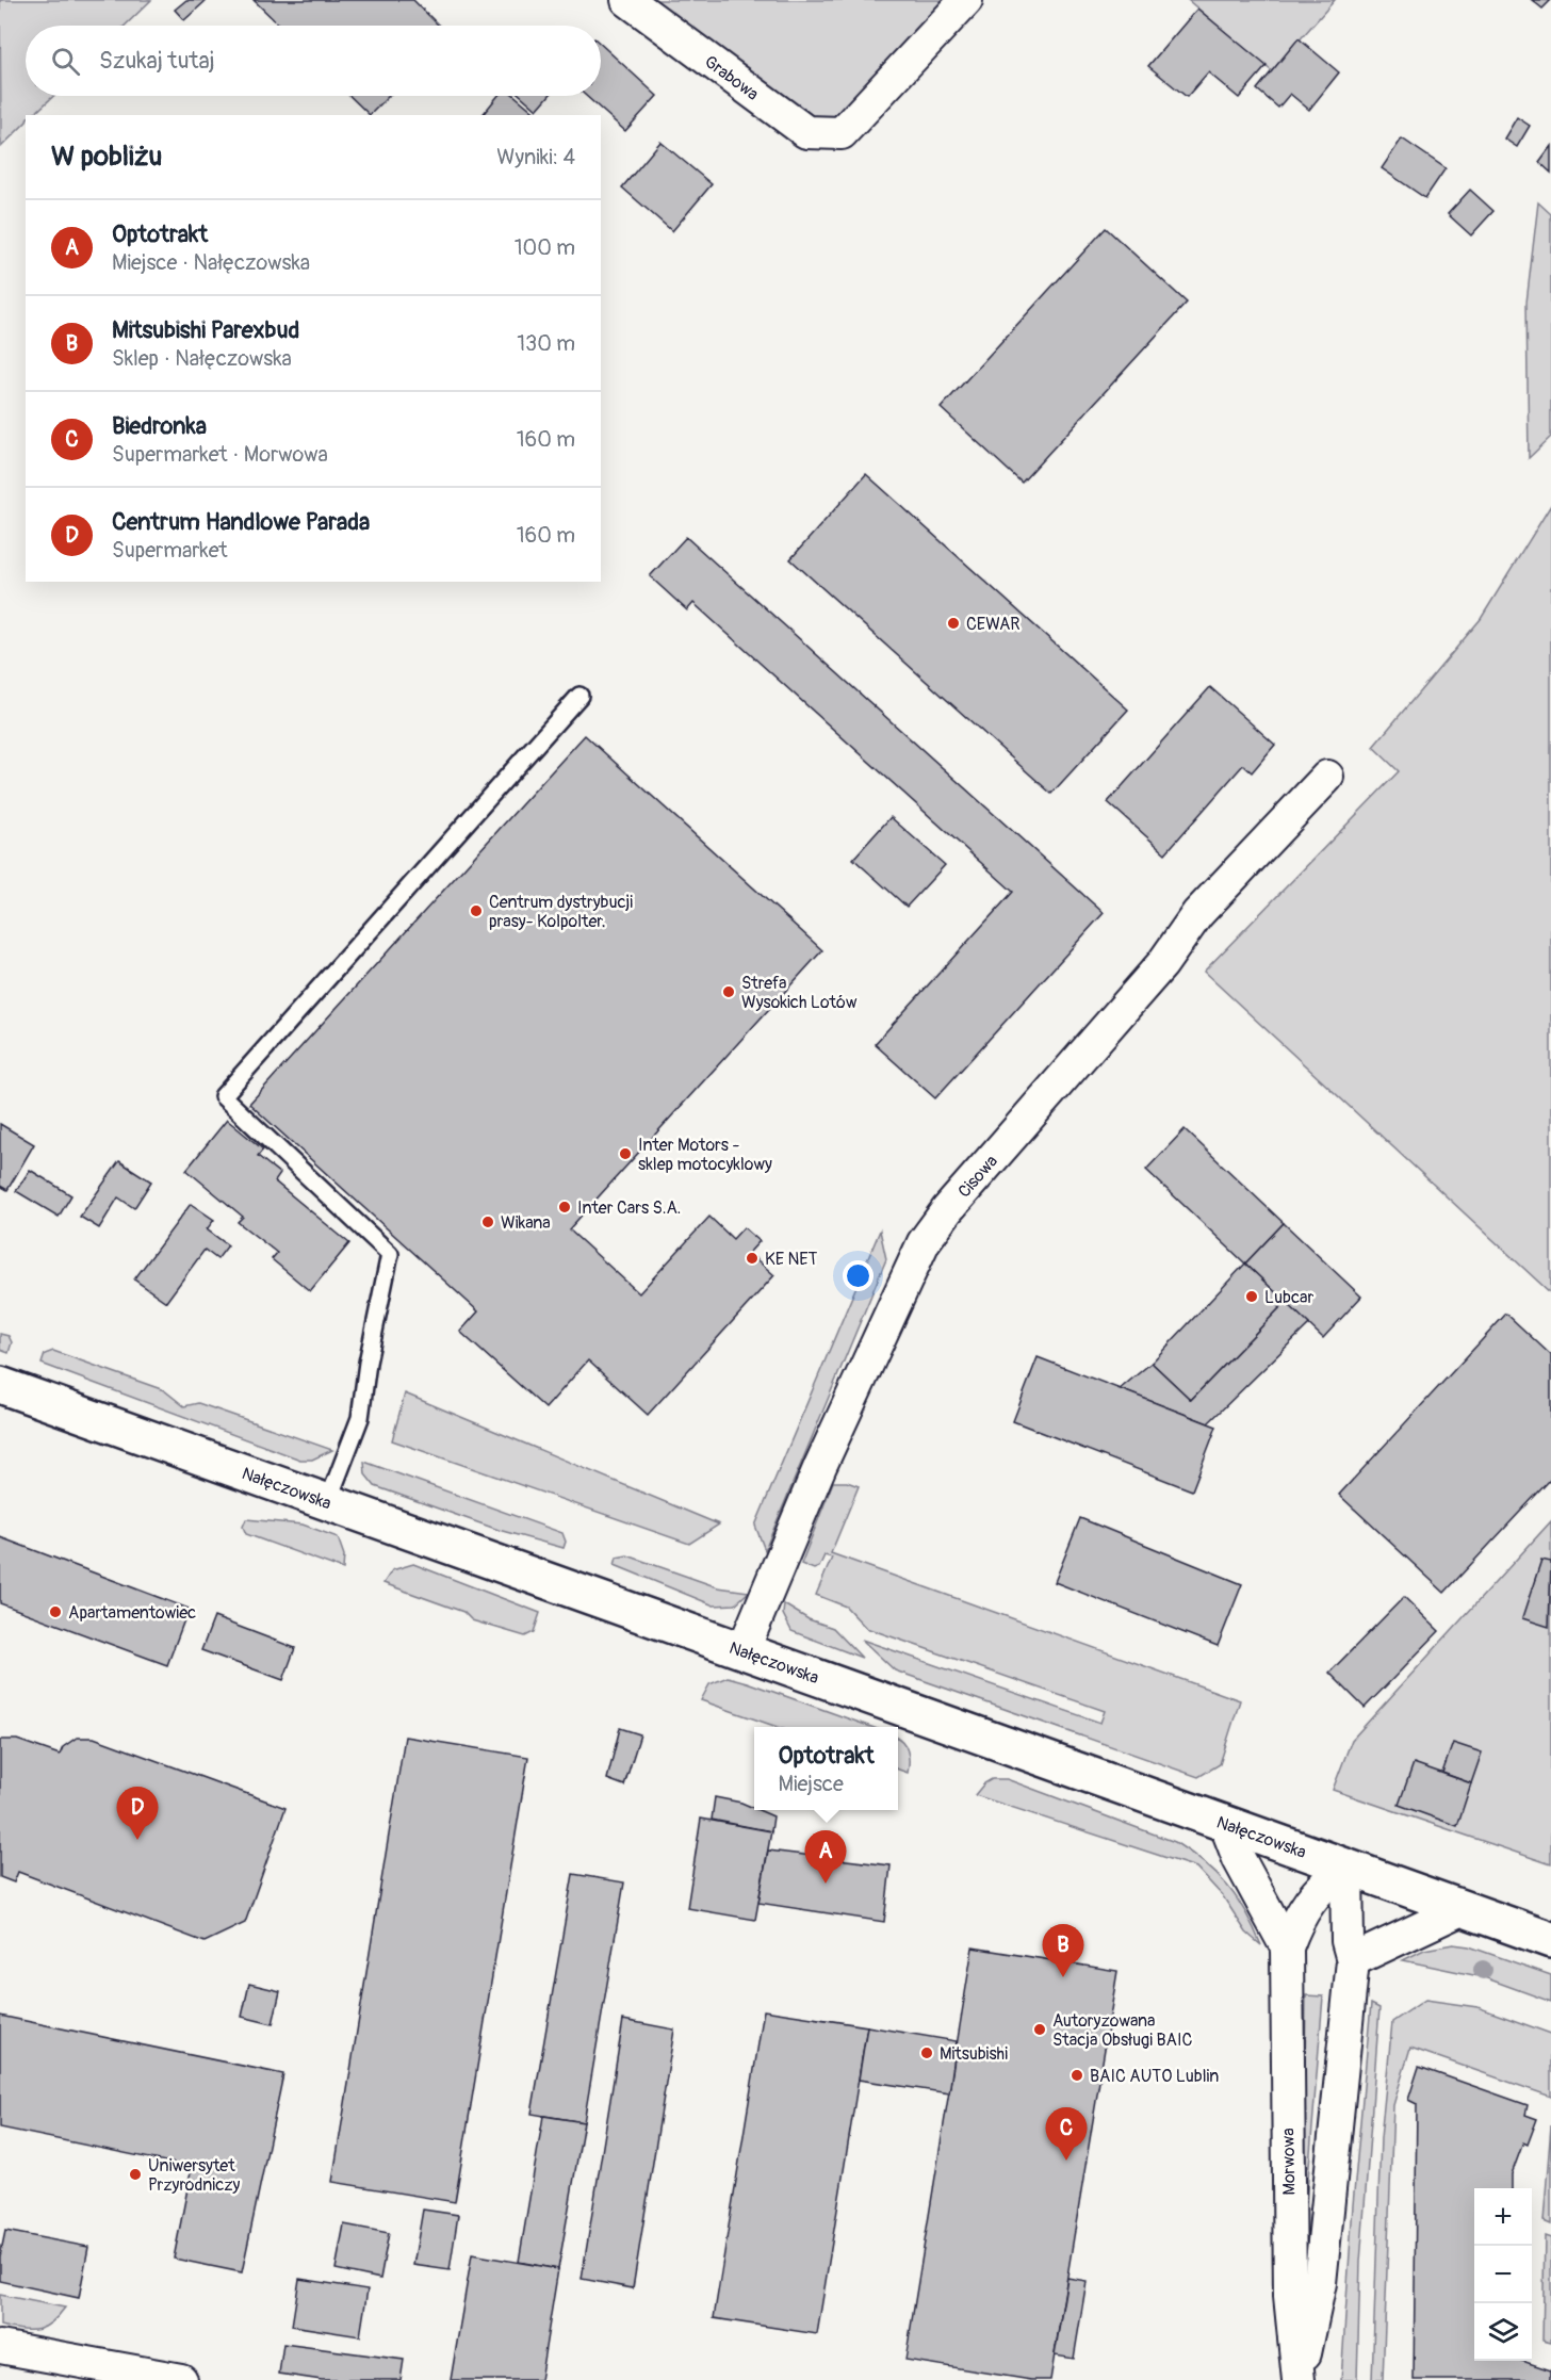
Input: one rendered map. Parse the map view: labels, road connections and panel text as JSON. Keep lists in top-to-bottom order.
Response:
{
  "streets": {
    "street": [
      "Grabowa",
      "Cisowa",
      "Nałęczowska",
      "Morwowa"
    ]
  },
  "crossings": [
    ["Cisowa", "Nałęczowska"],
    ["Nałęczowska", "Morwowa"]
  ],
  "places": [
    "CEWAR",
    "Centrum dystrybucji prasy- Kolpolter.",
    "Strefa Wysokich Lotów",
    "Inter Motors - sklep motocyklowy",
    "Inter Cars S.A.",
    "Wikana",
    "KE NET",
    "Lubcar",
    "Apartamentowiec",
    "Autoryzowana Stacja Obsługi BAIC",
    "Mitsubishi",
    "BAIC AUTO Lublin",
    "Uniwersytet Przyrodniczy"
  ],
  "page": {
    "search": "Szukaj tutaj",
    "heading": ["W pobliżu", "Wyniki: 4"],
    "list": [
      {
        "mark": "A",
        "name": "Optotrakt",
        "note": "Miejsce · Nałęczowska",
        "value": "100 m"
      },
      {
        "mark": "B",
        "name": "Mitsubishi Parexbud",
        "note": "Sklep · Nałęczowska",
        "value": "130 m"
      },
      {
        "mark": "C",
        "name": "Biedronka",
        "note": "Supermarket · Morwowa",
        "value": "160 m"
      },
      {
        "mark": "D",
        "name": "Centrum Handlowe Parada",
        "note": "Supermarket",
        "value": "160 m"
      }
    ],
    "popup": ["Optotrakt", "Miejsce"],
    "pins": [
      "D",
      "A",
      "B",
      "C"
    ],
    "map_buttons": ["+", "−"]
  }
}
